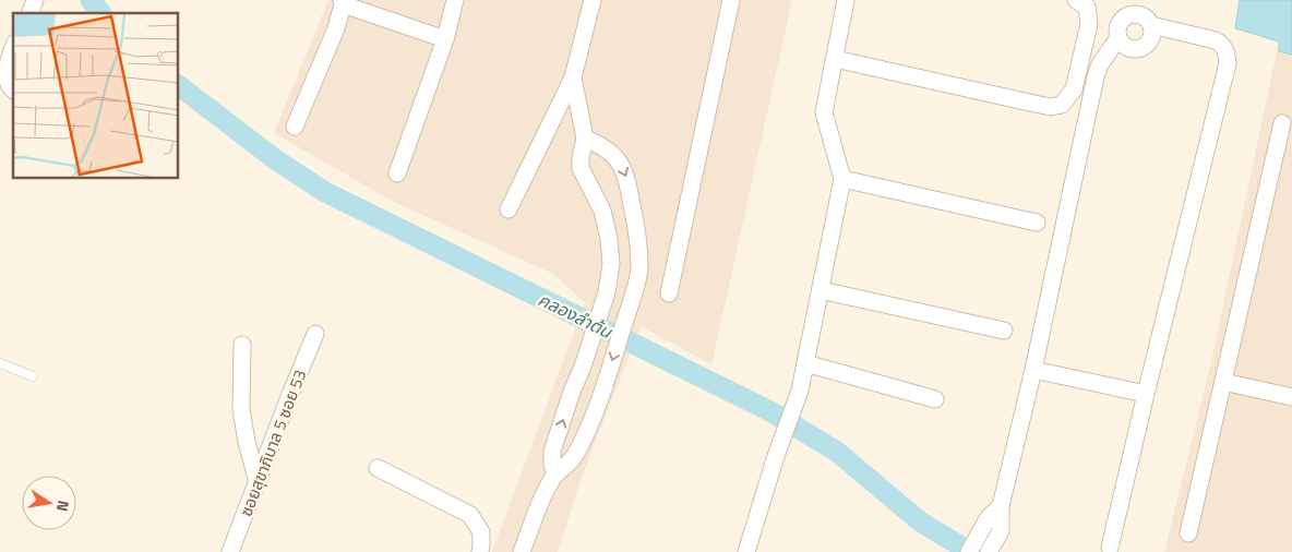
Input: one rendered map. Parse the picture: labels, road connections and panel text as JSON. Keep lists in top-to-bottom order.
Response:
{
  "streets": {
    "street": ["ซอยสุขาภิบาล 5 ซอย 53"]
  },
  "water": ["คลองลำต้น"],
  "north": "right"
}
